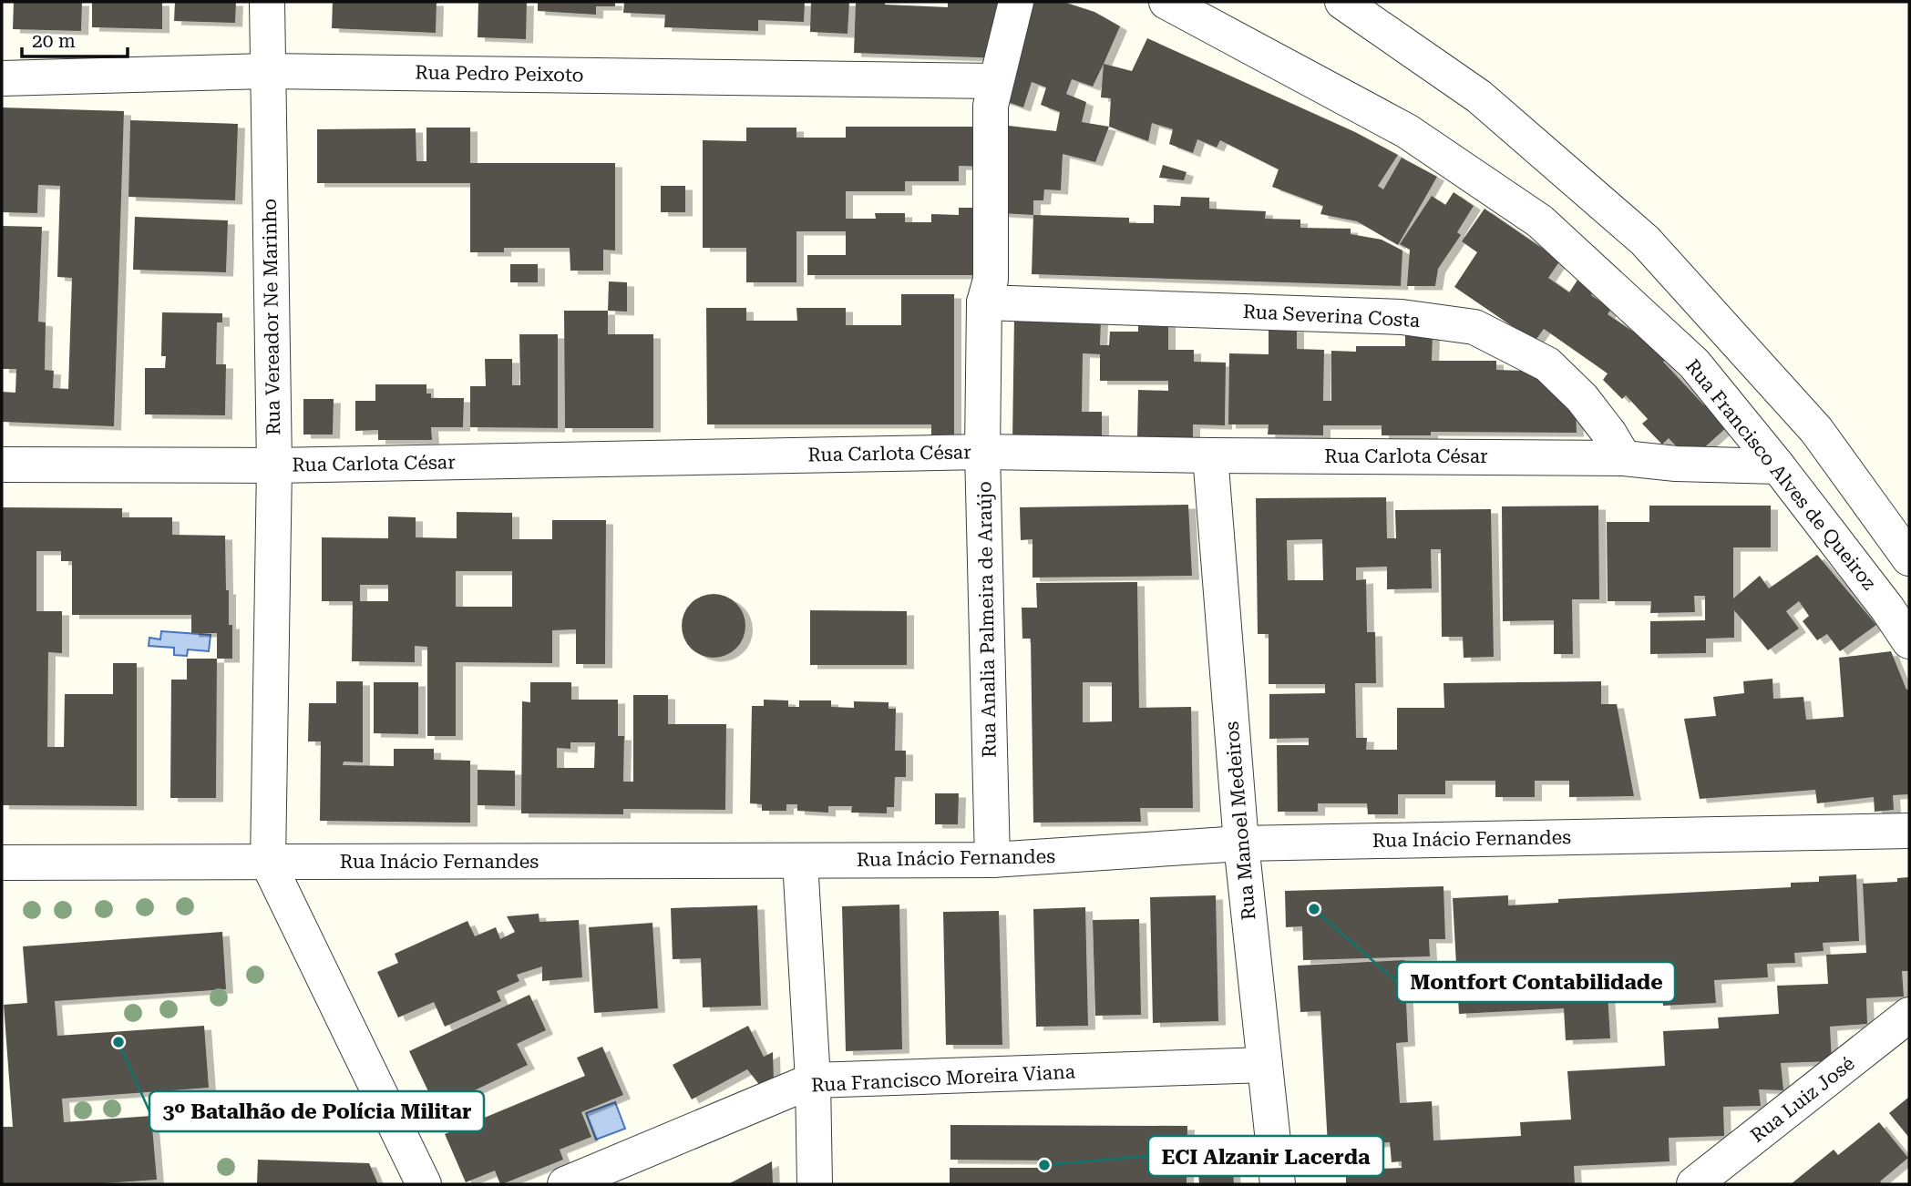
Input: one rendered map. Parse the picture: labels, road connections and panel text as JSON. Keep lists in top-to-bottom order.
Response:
{
  "streets": {
    "street": [
      "Rua Pedro Peixoto",
      "Rua Severina Costa",
      "Rua Vereador Ne Marinho",
      "Rua Carlota César",
      "Rua Francisco Alves de Queiroz",
      "Rua Analia Palmeira de Araújo",
      "Rua Manoel Medeiros",
      "Rua Inácio Fernandes",
      "Rua Francisco Moreira Viana",
      "Rua Luiz José"
    ]
  },
  "crossings": [
    ["Rua Pedro Peixoto", "Rua Vereador Ne Marinho"],
    ["Rua Pedro Peixoto", "Rua Analia Palmeira de Araújo"],
    ["Rua Severina Costa", "Rua Carlota César"],
    ["Rua Severina Costa", "Rua Analia Palmeira de Araújo"],
    ["Rua Vereador Ne Marinho", "Rua Carlota César"],
    ["Rua Vereador Ne Marinho", "Rua Inácio Fernandes"],
    ["Rua Carlota César", "Rua Francisco Alves de Queiroz"],
    ["Rua Carlota César", "Rua Analia Palmeira de Araújo"],
    ["Rua Carlota César", "Rua Manoel Medeiros"],
    ["Rua Analia Palmeira de Araújo", "Rua Inácio Fernandes"],
    ["Rua Manoel Medeiros", "Rua Inácio Fernandes"],
    ["Rua Manoel Medeiros", "Rua Francisco Moreira Viana"]
  ],
  "places": ["Montfort Contabilidade", "3º Batalhão de Polícia Militar", "ECI Alzanir Lacerda"],
  "scale_bar": "20 m"
}
